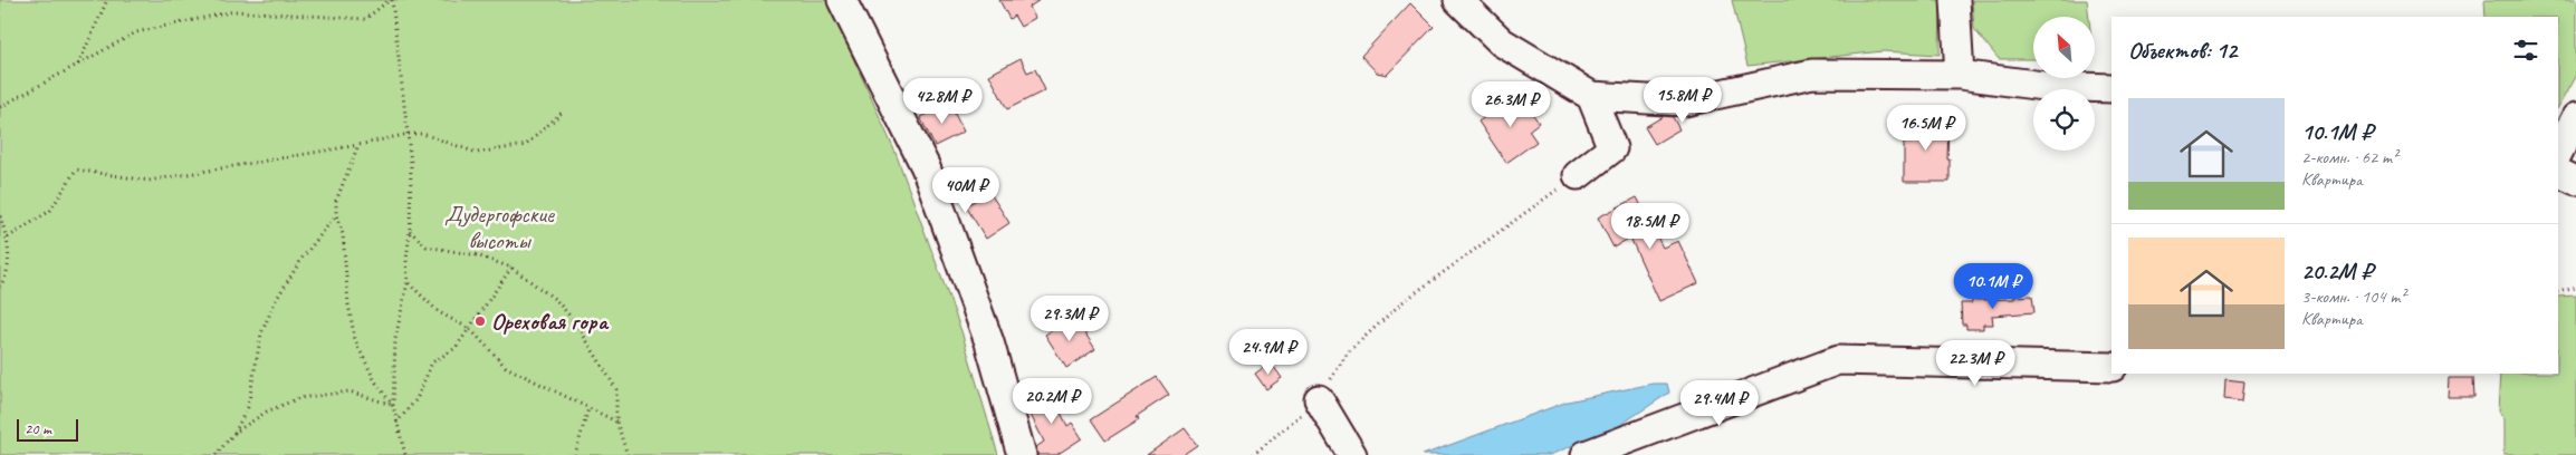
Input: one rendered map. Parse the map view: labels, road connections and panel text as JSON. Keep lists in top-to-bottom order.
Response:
{
  "parks": ["Дудергофские высоты"],
  "places": ["Ореховая гора"],
  "scale_bar": "20 m",
  "north": "top left",
  "page": {
    "heading": "Объектов: 12",
    "price": [
      "15.8M ₽",
      "42.8M ₽",
      "26.3M ₽",
      "16.5M ₽",
      "40M ₽",
      "18.5M ₽",
      "10.1M ₽",
      "29.3M ₽",
      "24.9M ₽",
      "22.3M ₽",
      "20.2M ₽",
      "29.4M ₽"
    ],
    "list": [
      {
        "name": "10.1M ₽",
        "note": "2-комн. · 62 m² · Квартира"
      },
      {
        "name": "20.2M ₽",
        "note": "3-комн. · 104 m² · Квартира"
      }
    ],
    "scale": "20 m"
  }
}
